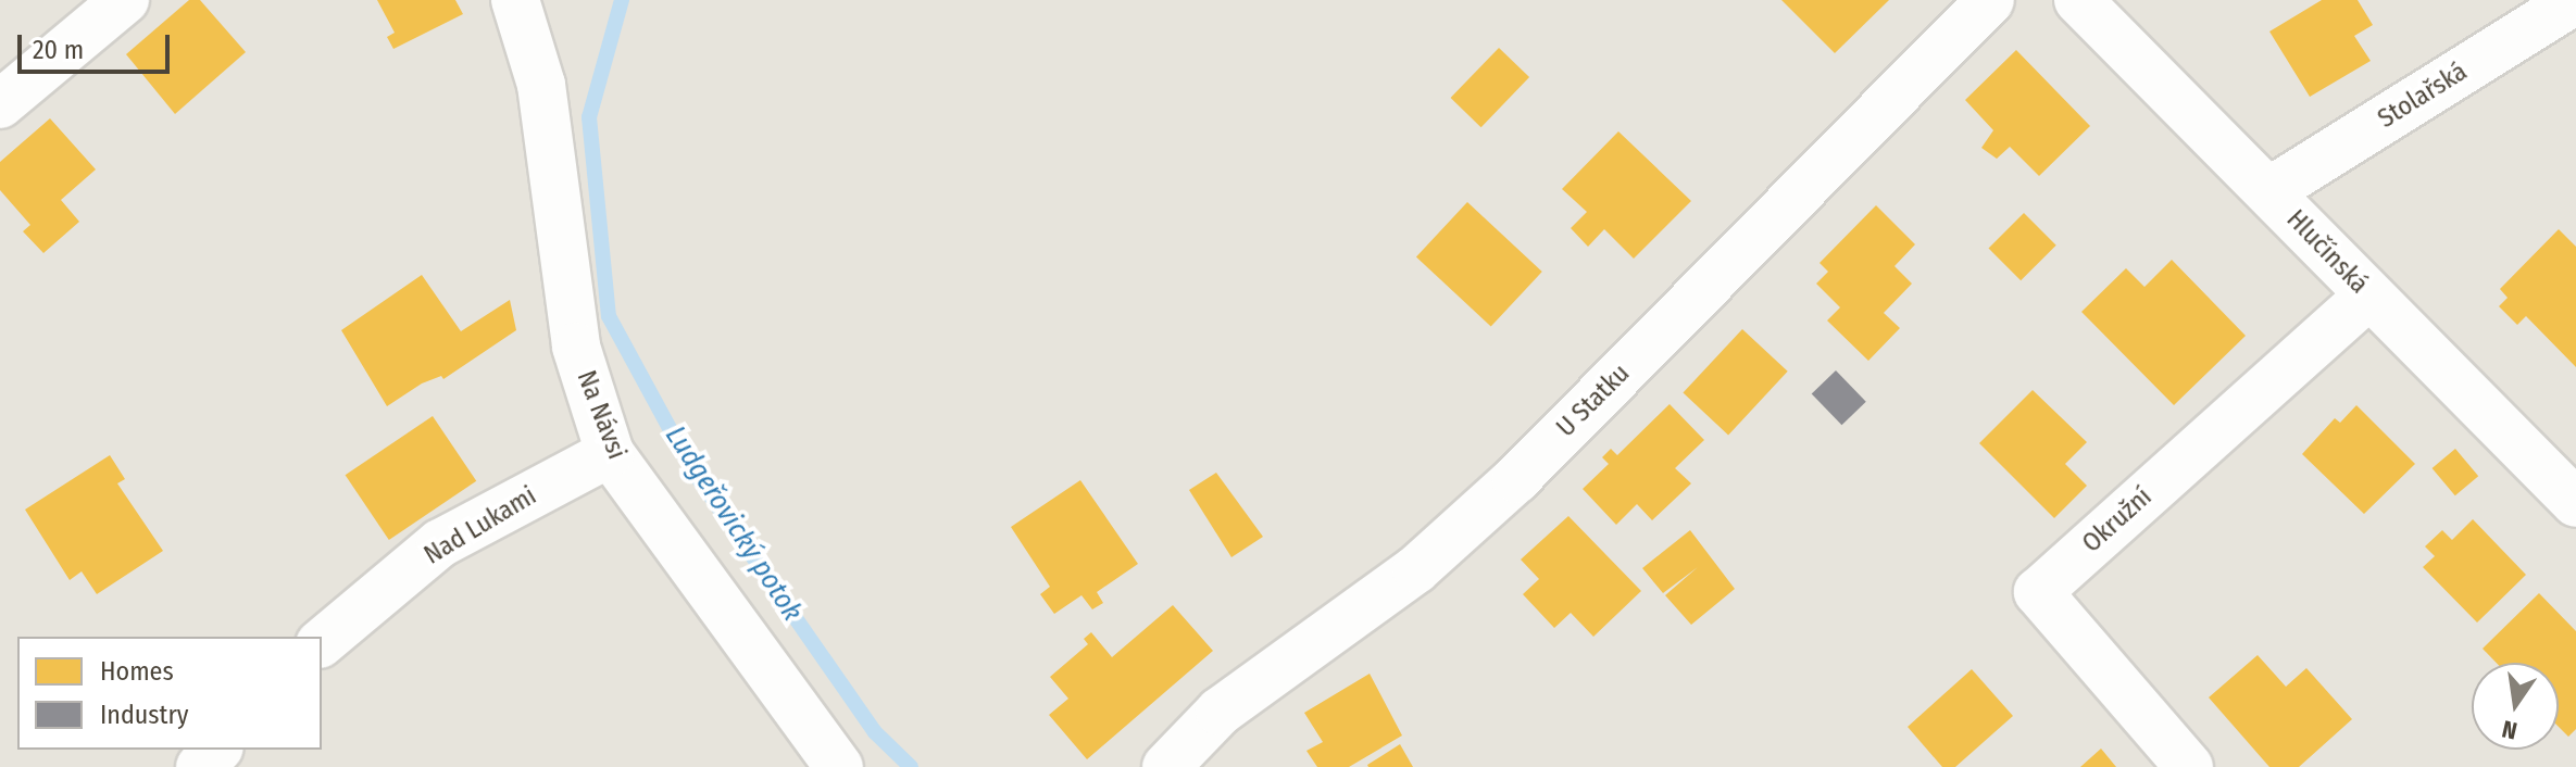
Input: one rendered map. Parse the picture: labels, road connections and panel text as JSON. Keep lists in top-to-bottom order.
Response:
{
  "streets": {
    "street": [
      "Stolařská",
      "Hlučínská",
      "U Statku",
      "Na Návsi",
      "Okružní",
      "Nad Lukami"
    ]
  },
  "crossings": [
    ["Stolařská", "Hlučínská"],
    ["Hlučínská", "Okružní"],
    ["Na Návsi", "Nad Lukami"]
  ],
  "water": ["Ludgeřovický potok"],
  "legend": ["Homes", "Industry"],
  "scale_bar": "20 m",
  "north": "bottom"
}
